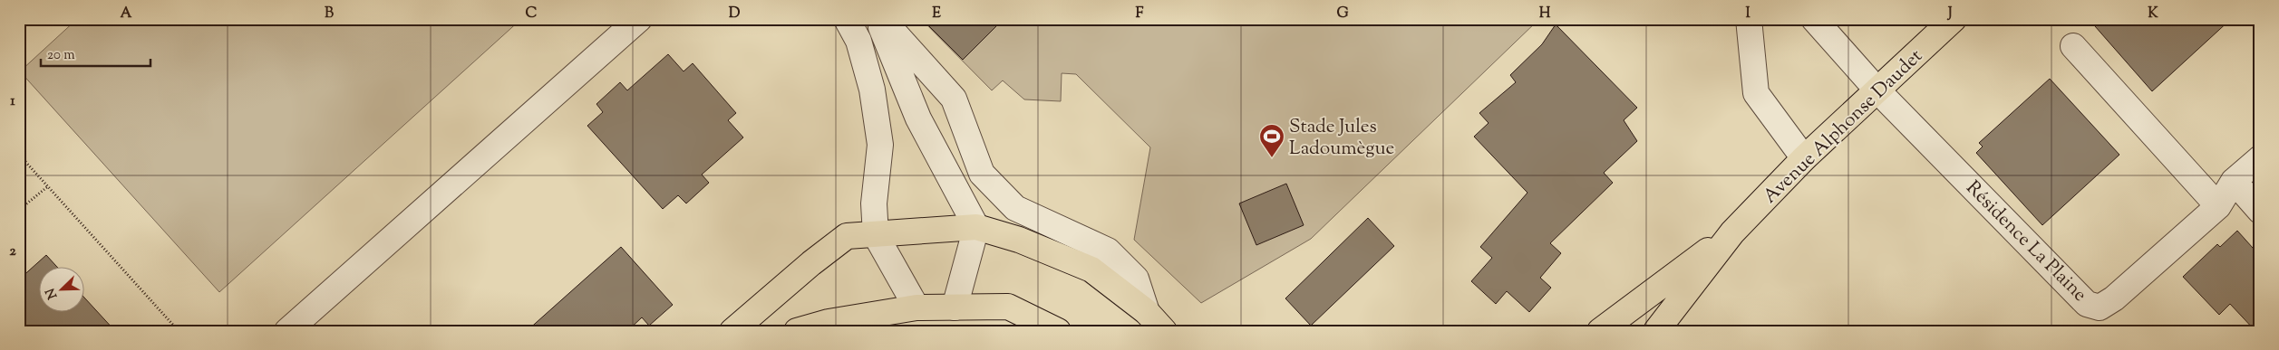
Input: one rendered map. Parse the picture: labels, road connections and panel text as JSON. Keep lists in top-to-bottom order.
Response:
{
  "streets": {
    "main road": ["Avenue Alphonse Daudet"],
    "street": ["Résidence La Plaine"]
  },
  "crossings": [
    ["Avenue Alphonse Daudet", "Résidence La Plaine"]
  ],
  "places": {
    "sports": ["Stade Jules Ladoumègue"]
  },
  "scale_bar": "20 m",
  "north": "bottom left",
  "grid": {
    "columns": [
      "A",
      "B",
      "C",
      "D",
      "E",
      "F",
      "G",
      "H",
      "I",
      "J",
      "K"
    ],
    "rows": ["1", "2"]
  }
}
